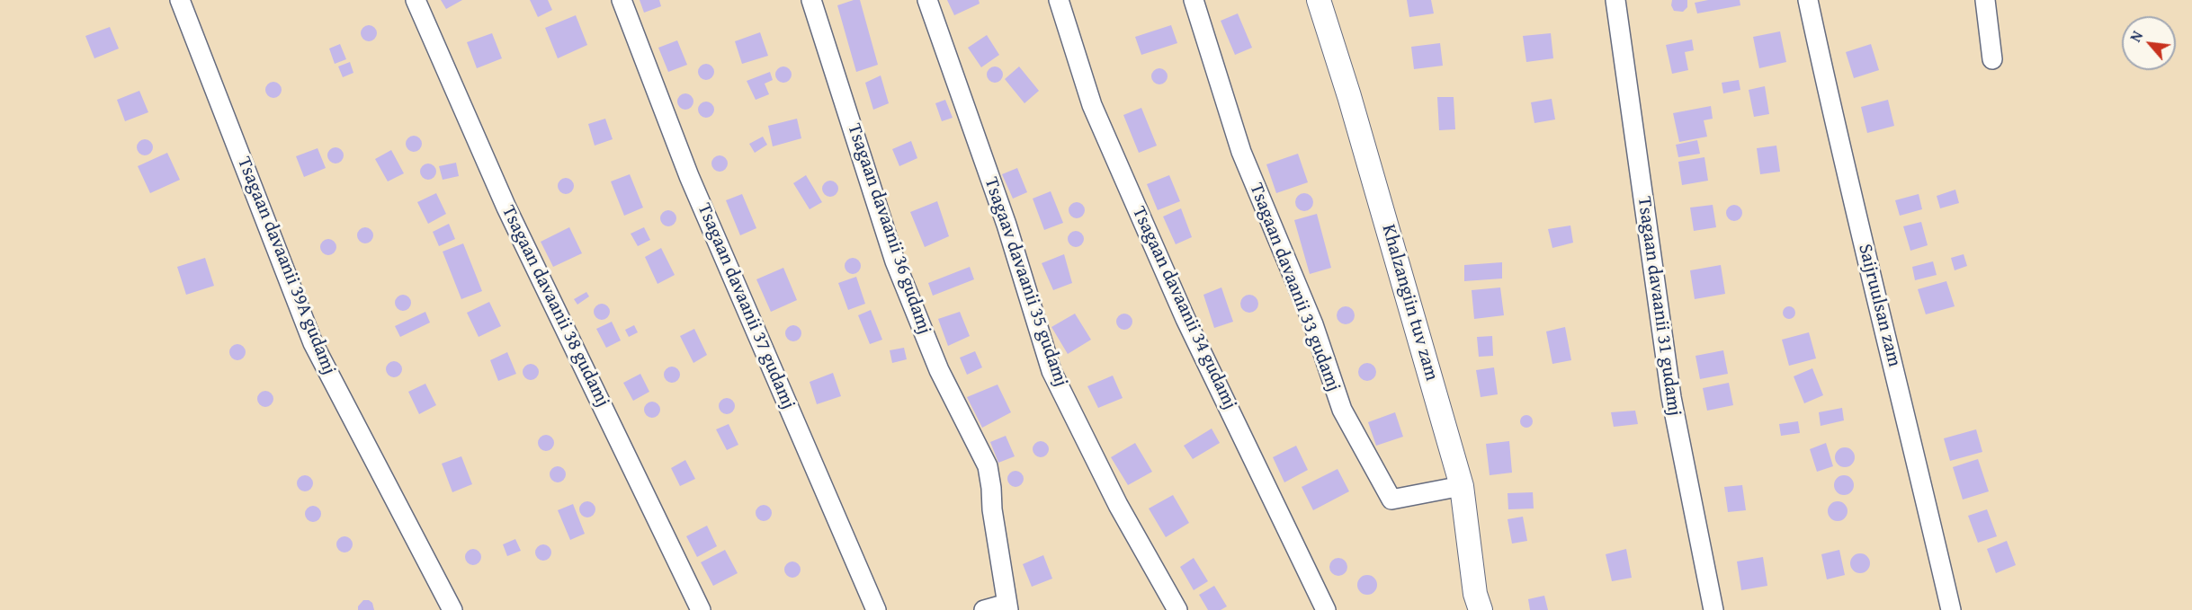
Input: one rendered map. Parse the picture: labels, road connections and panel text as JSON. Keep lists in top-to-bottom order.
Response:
{
  "streets": {
    "street": [
      "Tsagaan davaanii 36 gudamj",
      "Tsagaan davaanii 39A gudamj",
      "Tsagaav davaanii 35 gudamj",
      "Tsagaan davaanii 33 gudamj",
      "Khalzangiin tuv zam",
      "Saijruulsan zam",
      "Tsagaan davaanii 38 gudamj",
      "Tsagaan davaanii 37 gudamj",
      "Tsagaan davaanii 31 gudamj",
      "Tsagaan davaanii 34 gudamj"
    ]
  },
  "crossings": [
    ["Tsagaan davaanii 33 gudamj", "Khalzangiin tuv zam"]
  ],
  "north": "top left"
}
